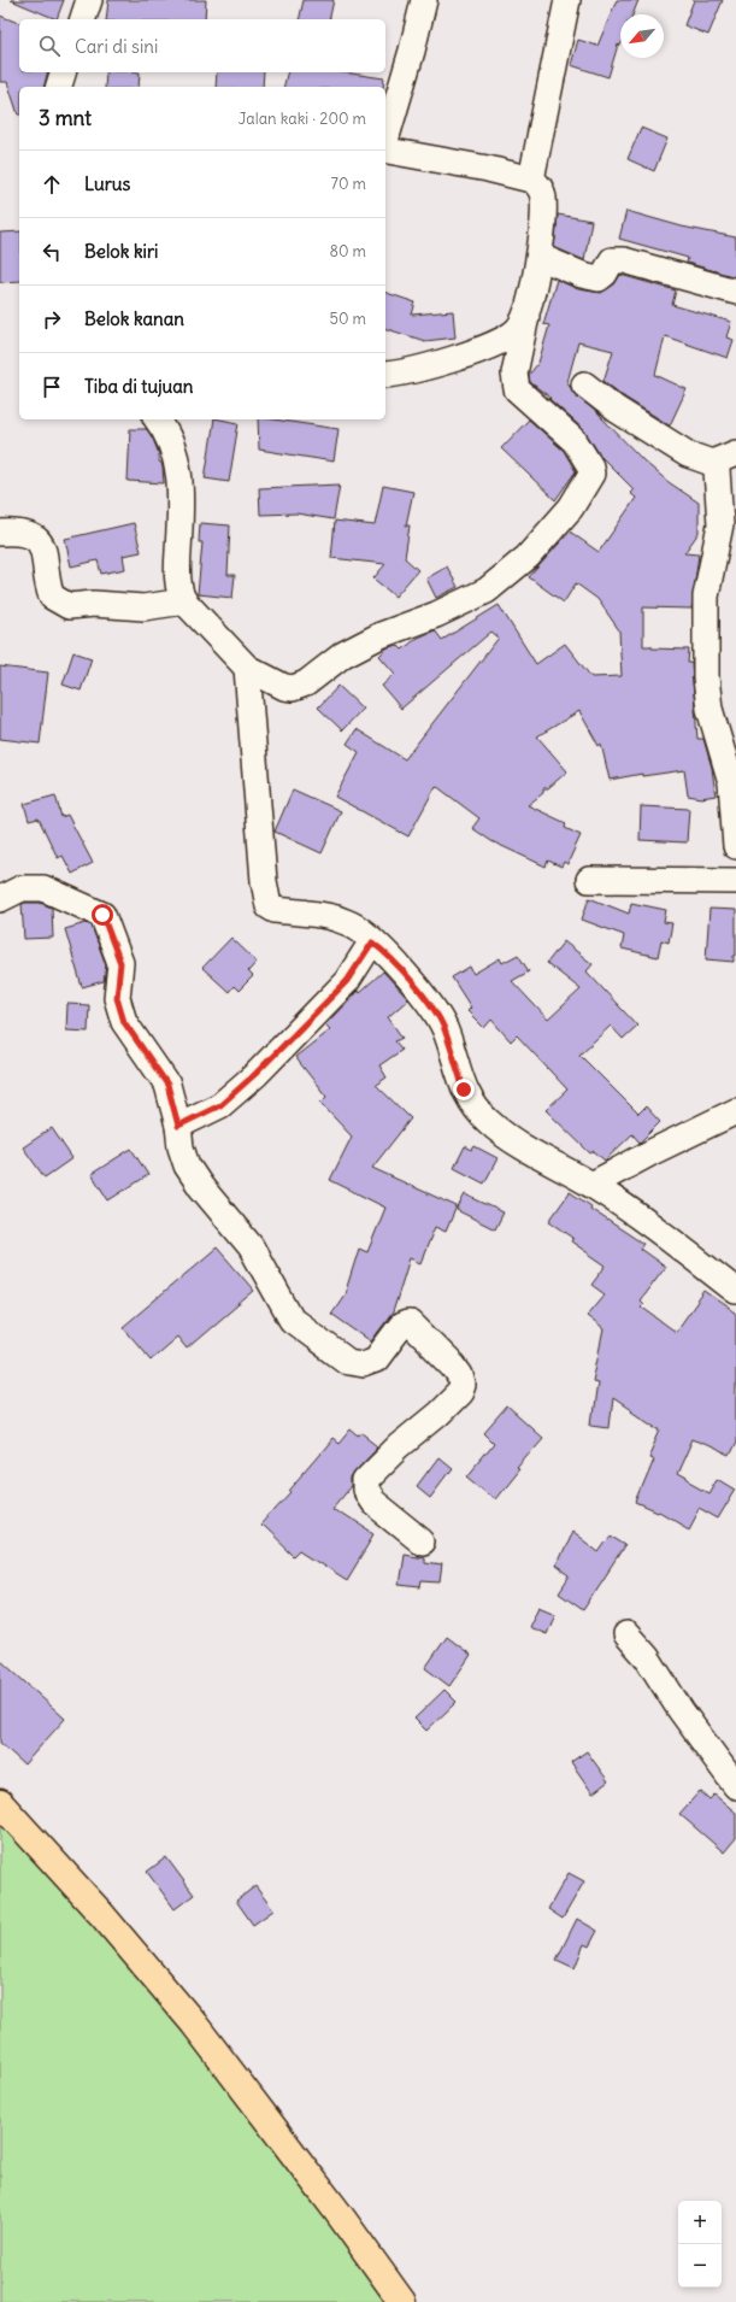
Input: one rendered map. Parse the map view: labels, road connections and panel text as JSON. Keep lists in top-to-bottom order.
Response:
{
  "north": "bottom left",
  "page": {
    "search": "Cari di sini",
    "heading": ["3 mnt", "Jalan kaki · 200 m"],
    "list": [
      ["Lurus", "70 m"],
      ["Belok kiri", "80 m"],
      ["Belok kanan", "50 m"],
      "Tiba di tujuan"
    ],
    "map_buttons": ["+", "−"]
  }
}
